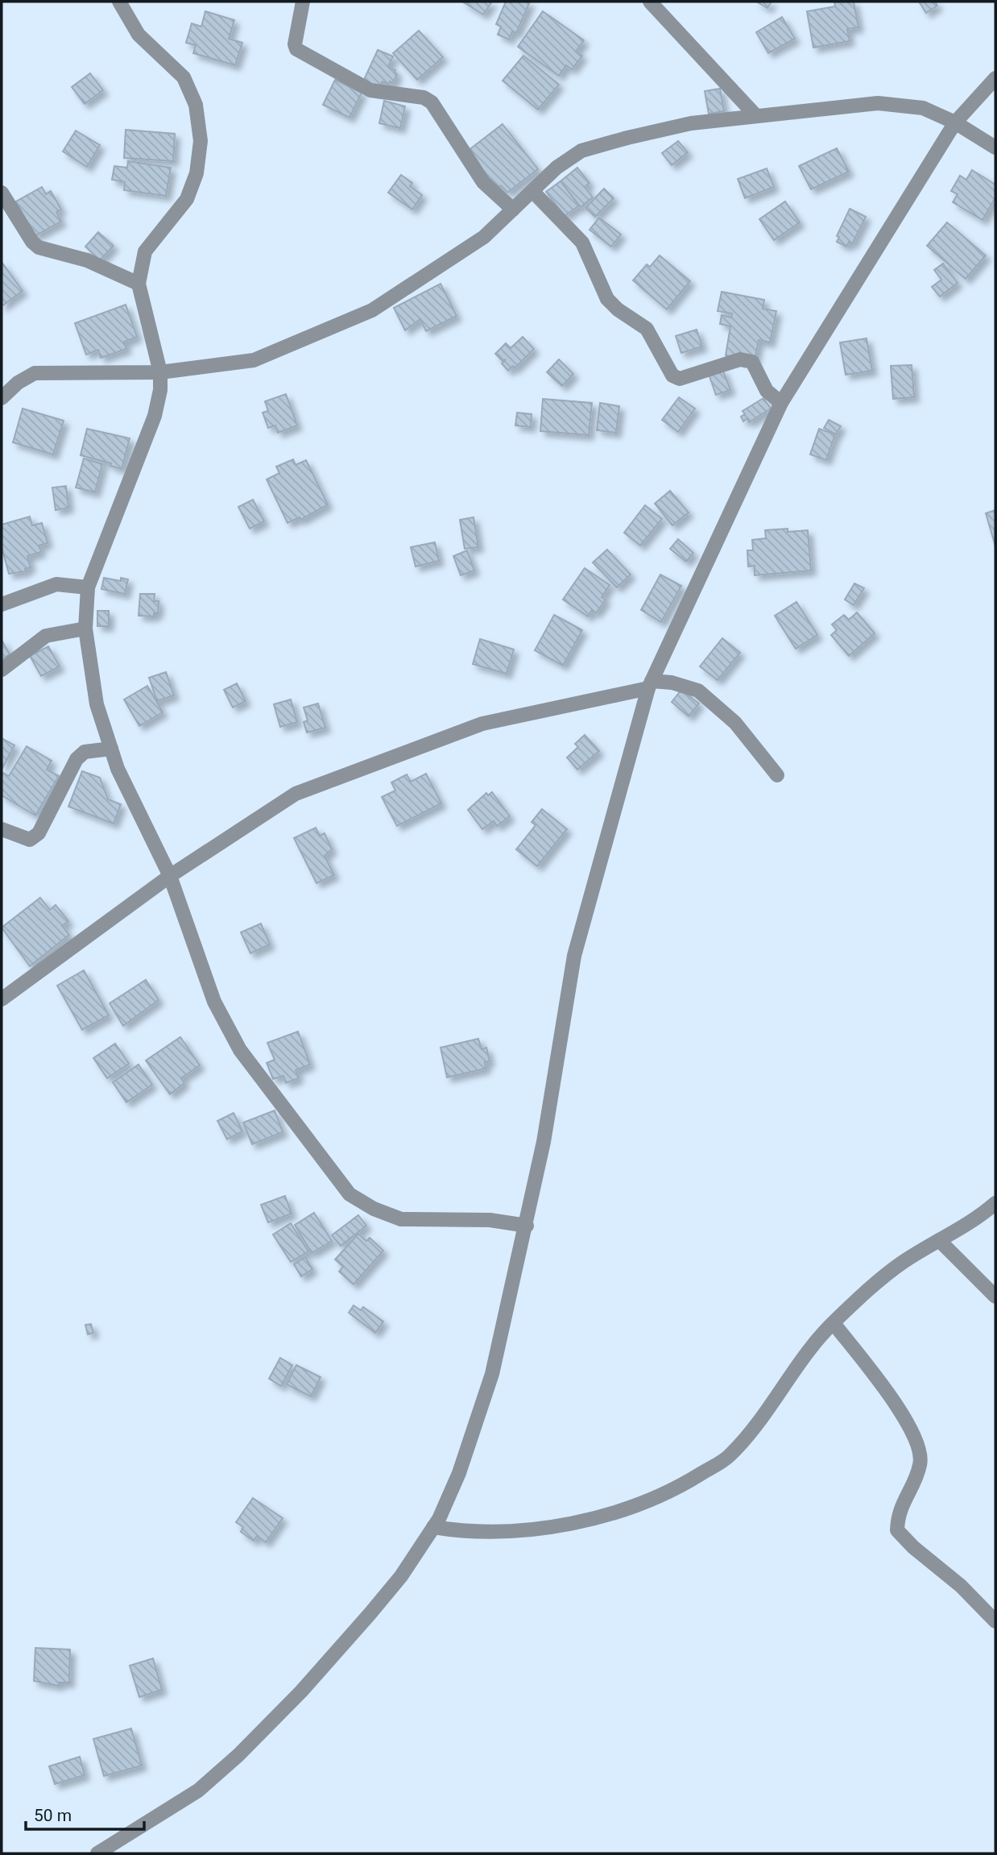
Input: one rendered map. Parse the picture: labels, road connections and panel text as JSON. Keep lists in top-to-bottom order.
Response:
{
  "scale_bar": "50 m"
}
